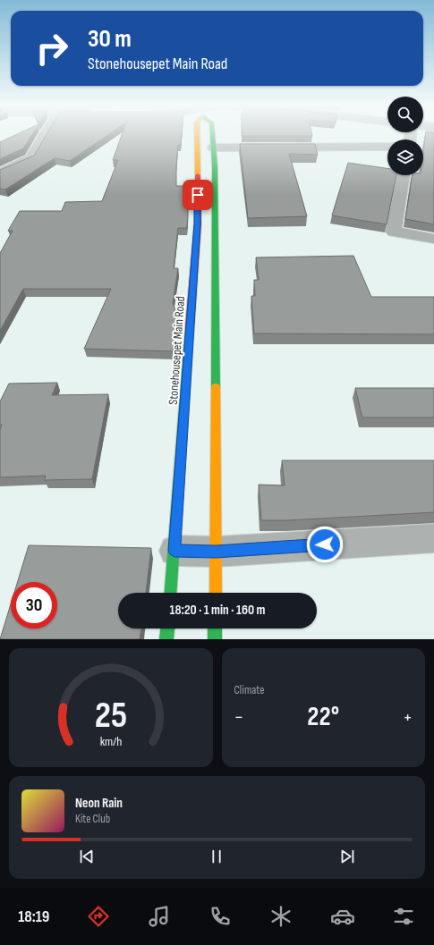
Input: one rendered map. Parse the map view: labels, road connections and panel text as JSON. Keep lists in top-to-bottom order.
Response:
{
  "streets": {
    "main road": ["Stonehousepet Main Road"]
  },
  "page": {
    "turn": ["30 m", "Stonehousepet Main Road"],
    "limit": "30",
    "trip": "18:20 · 1 min · 160 m",
    "tile": "Climate",
    "heat": ["−", "22°", "+"],
    "song": ["Neon Rain", "Kite Club"],
    "tabs": "18:19",
    "gauge": ["25", "km/h"]
  }
}
